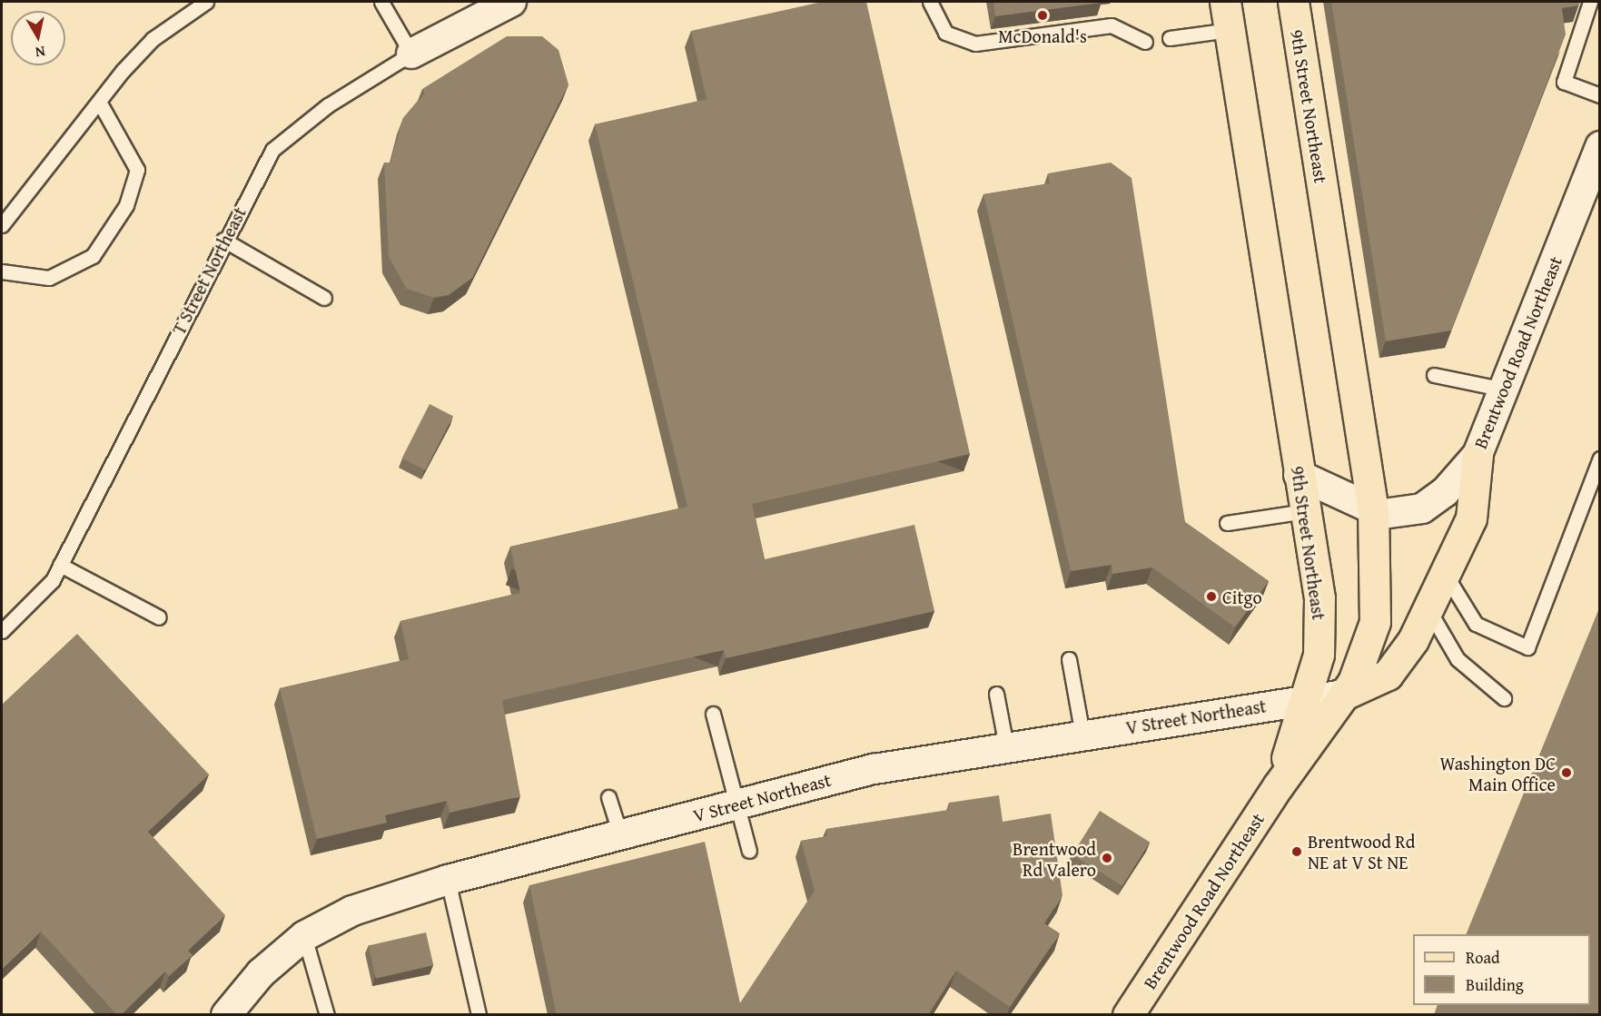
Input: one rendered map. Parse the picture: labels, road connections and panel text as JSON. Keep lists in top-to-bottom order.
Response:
{
  "streets": {
    "main road": ["9th Street Northeast", "Brentwood Road Northeast"],
    "street": ["T Street Northeast", "V Street Northeast"]
  },
  "crossings": [
    ["9th Street Northeast", "Brentwood Road Northeast"],
    ["9th Street Northeast", "V Street Northeast"]
  ],
  "places": [
    "McDonald's",
    "Citgo",
    "Washington DC Main Office",
    "Brentwood Rd NE at V St NE",
    "Brentwood Rd Valero"
  ],
  "legend": ["Road", "Building"],
  "north": "bottom"
}
